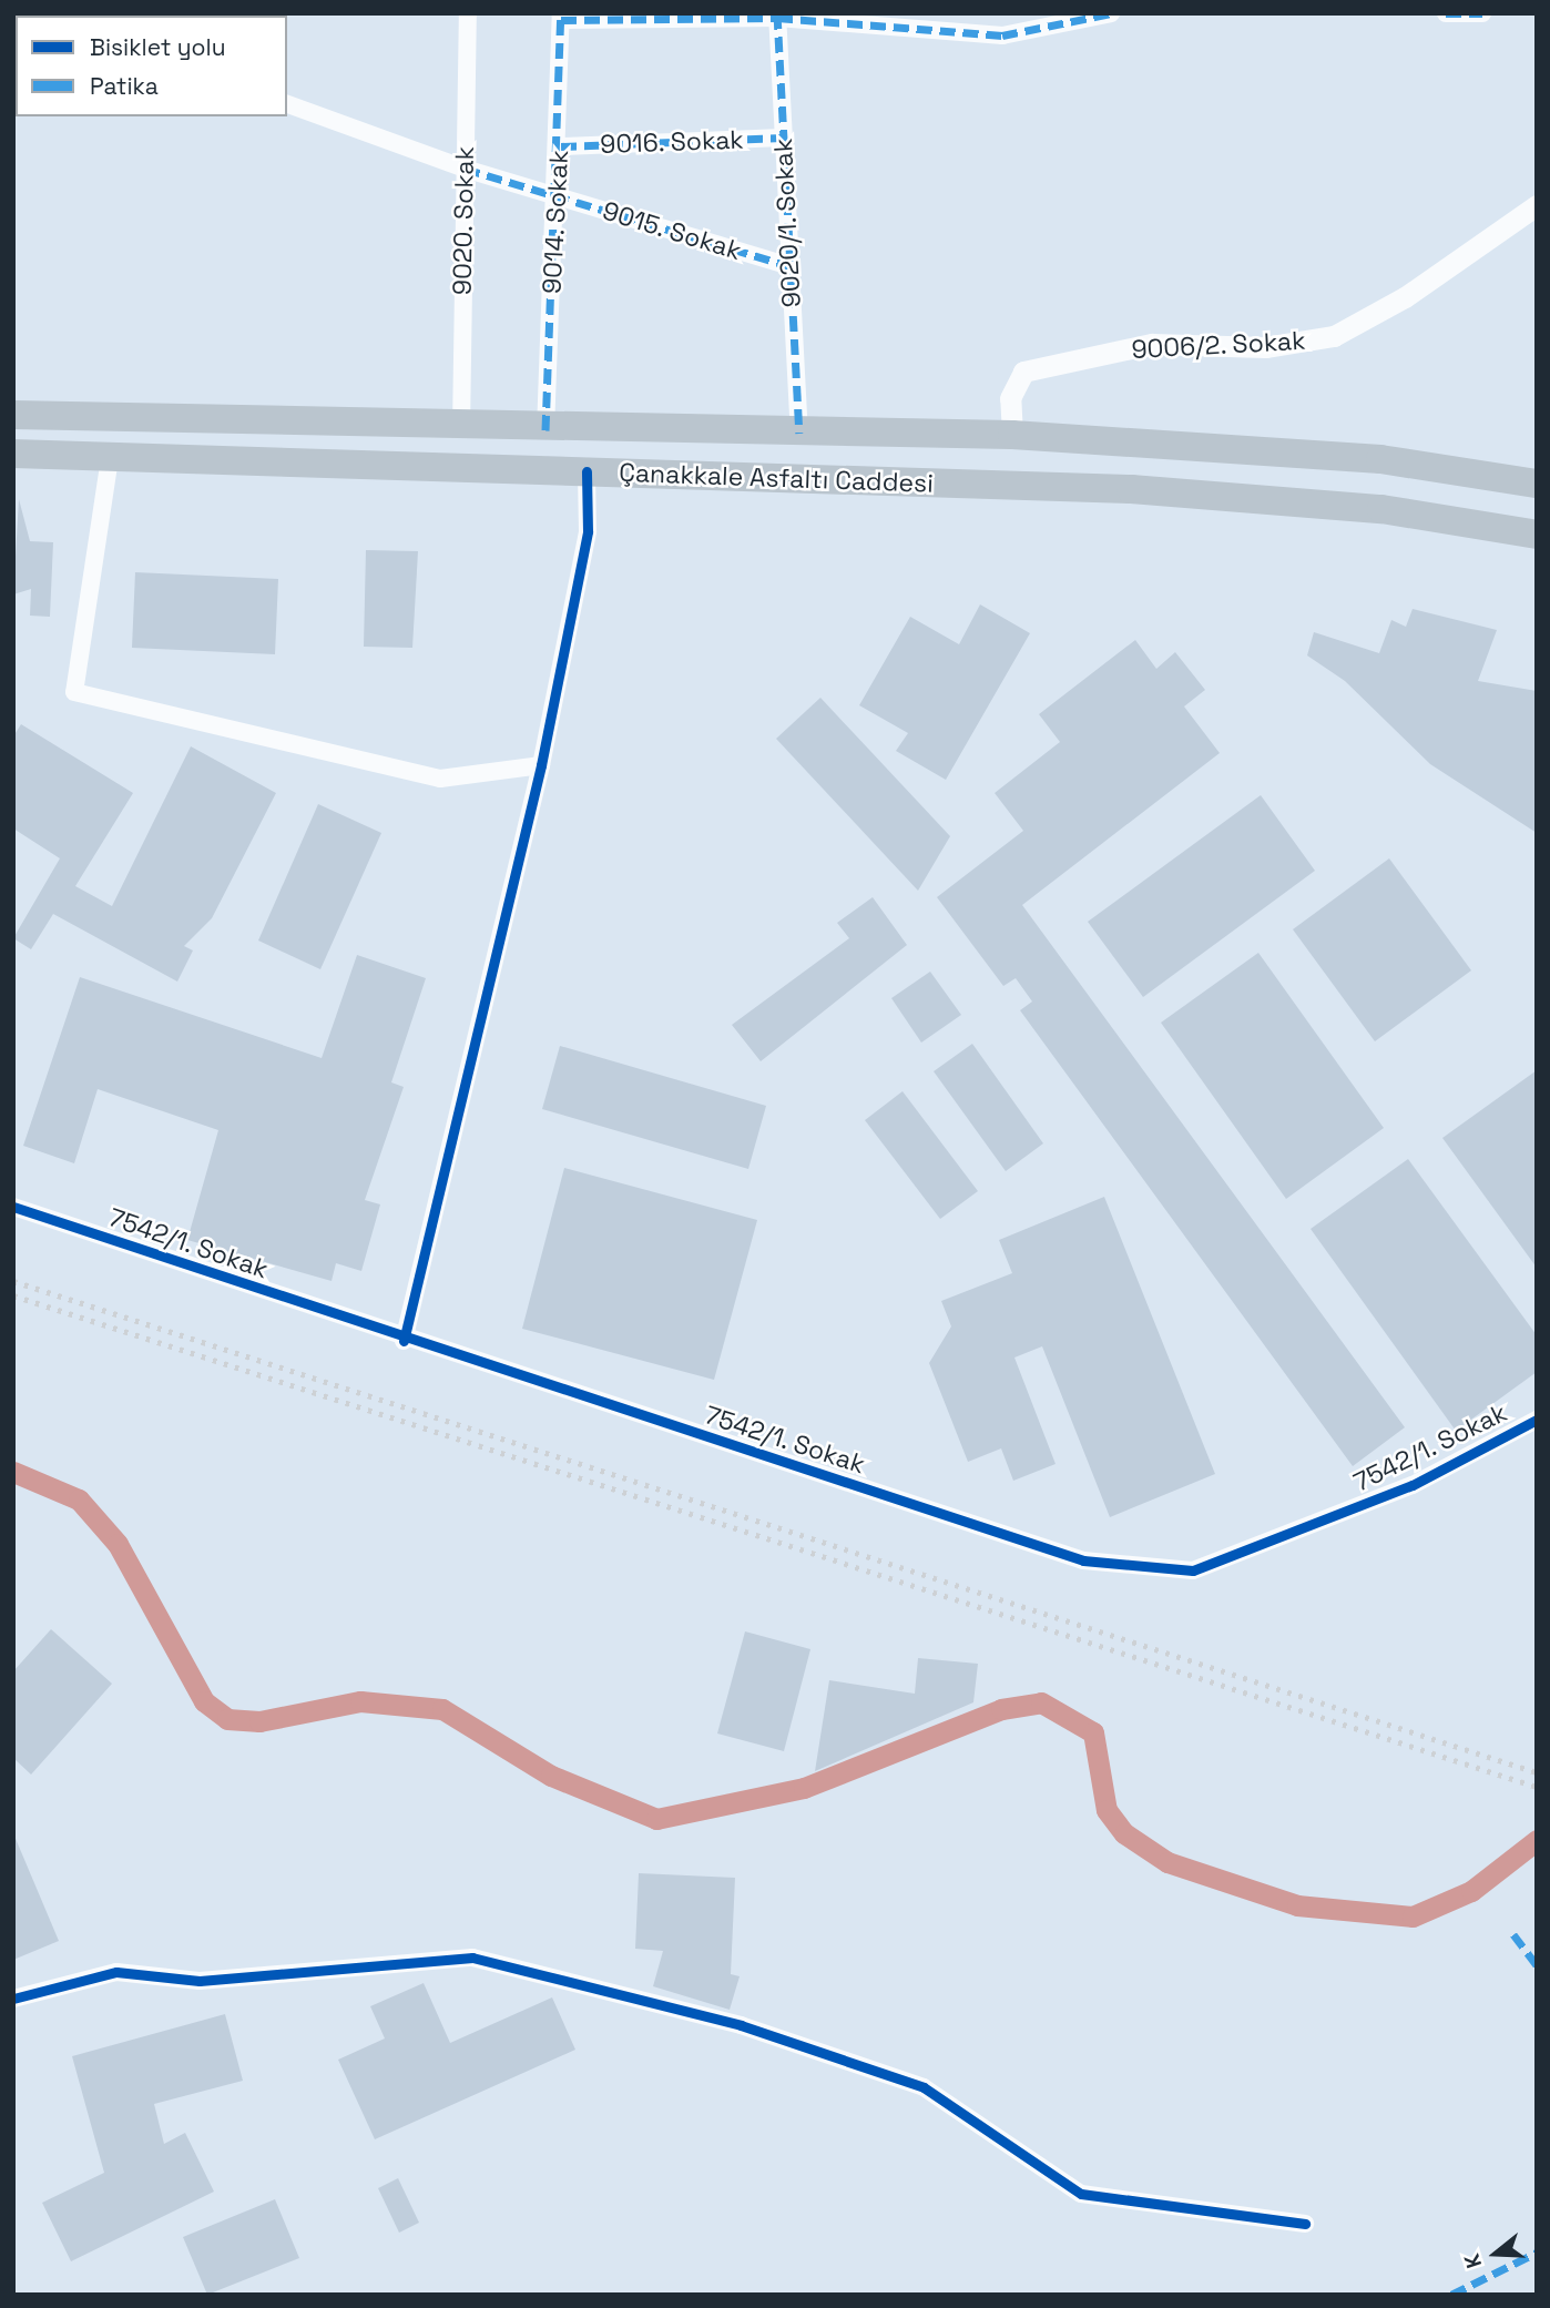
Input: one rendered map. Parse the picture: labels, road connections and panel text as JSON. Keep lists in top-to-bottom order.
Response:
{
  "streets": {
    "highway": ["Çanakkale Asfaltı Caddesi"],
    "street": [
      "9016. Sokak",
      "9020. Sokak",
      "9014. Sokak",
      "9020/1. Sokak",
      "9015. Sokak",
      "9006/2. Sokak",
      "7542/1. Sokak"
    ]
  },
  "crossings": [
    ["9016. Sokak", "9014. Sokak"],
    ["9016. Sokak", "9020/1. Sokak"],
    ["9020. Sokak", "9015. Sokak"],
    ["9020. Sokak", "Çanakkale Asfaltı Caddesi"],
    ["9014. Sokak", "9015. Sokak"],
    ["9014. Sokak", "Çanakkale Asfaltı Caddesi"],
    ["9020/1. Sokak", "9015. Sokak"],
    ["9020/1. Sokak", "Çanakkale Asfaltı Caddesi"],
    ["9006/2. Sokak", "Çanakkale Asfaltı Caddesi"]
  ],
  "legend": ["Bisiklet yolu", "Patika"],
  "north": "left"
}
